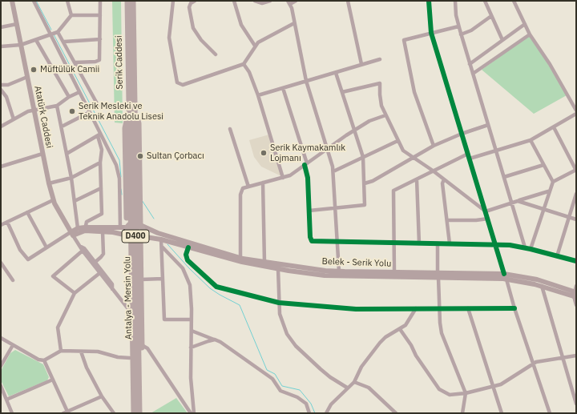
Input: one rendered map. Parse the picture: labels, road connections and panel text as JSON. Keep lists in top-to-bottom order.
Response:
{
  "streets": {
    "highway": ["Serik Caddesi", "D400", "Antalya - Mersin Yolu"],
    "main road": ["Atatürk Caddesi", "Belek - Serik Yolu"]
  },
  "crossings": [
    ["Serik Caddesi", "Antalya - Mersin Yolu"]
  ],
  "places": [
    "Müftülük Camii",
    "Serik Mesleki ve Teknik Anadolu Lisesi",
    "Serik Kaymakamlık Lojmanı",
    "Sultan Çorbacı"
  ]
}
